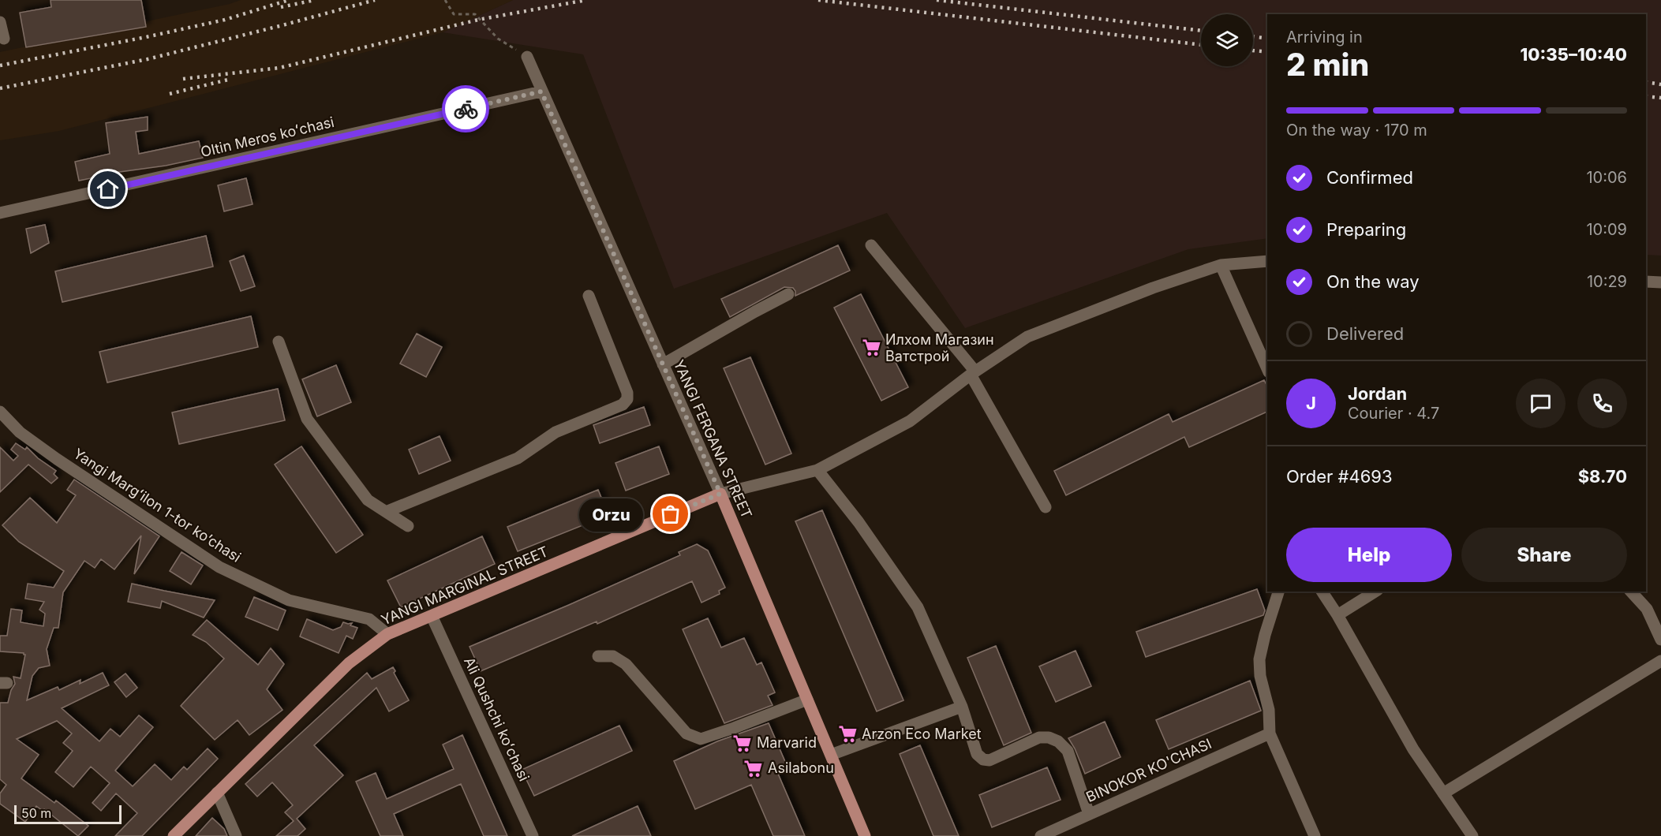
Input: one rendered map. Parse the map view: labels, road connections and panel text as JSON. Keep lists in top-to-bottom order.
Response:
{
  "streets": {
    "main road": ["YANGI FERGANA STREET", "YANGI MARGINAL STREET"],
    "street": [
      "Oltin Meros koʻchasi",
      "Yangi Margʻilon 1-tor koʼchasi",
      "Ali Qushchi koʻchasi",
      "BINOKOR KO'CHASI"
    ]
  },
  "crossings": [
    ["Oltin Meros koʻchasi", "YANGI FERGANA STREET"],
    ["YANGI FERGANA STREET", "YANGI MARGINAL STREET"],
    ["Yangi Margʻilon 1-tor koʼchasi", "YANGI MARGINAL STREET"],
    ["YANGI MARGINAL STREET", "Ali Qushchi koʻchasi"]
  ],
  "places": {
    "supermarket": [
      "Илхом Магазин Ватстрой",
      "Arzon Eco Market",
      "Marvarid",
      "Asilabonu"
    ],
    "other": ["Orzu"]
  },
  "scale_bar": "50 m",
  "page": {
    "heading": ["2 min", "Arriving in", "10:35–10:40"],
    "panel": [
      "Jordan",
      "Courier · 4.7",
      "Order #4693",
      "$8.70"
    ],
    "bar": "On the way · 170 m",
    "list": [
      ["Confirmed", "10:06"],
      ["Preparing", "10:09"],
      ["On the way", "10:29"],
      "Delivered"
    ],
    "round": "J",
    "bubble": "Orzu",
    "buttons": ["Help", "Share"],
    "scale": "50 m"
  }
}
